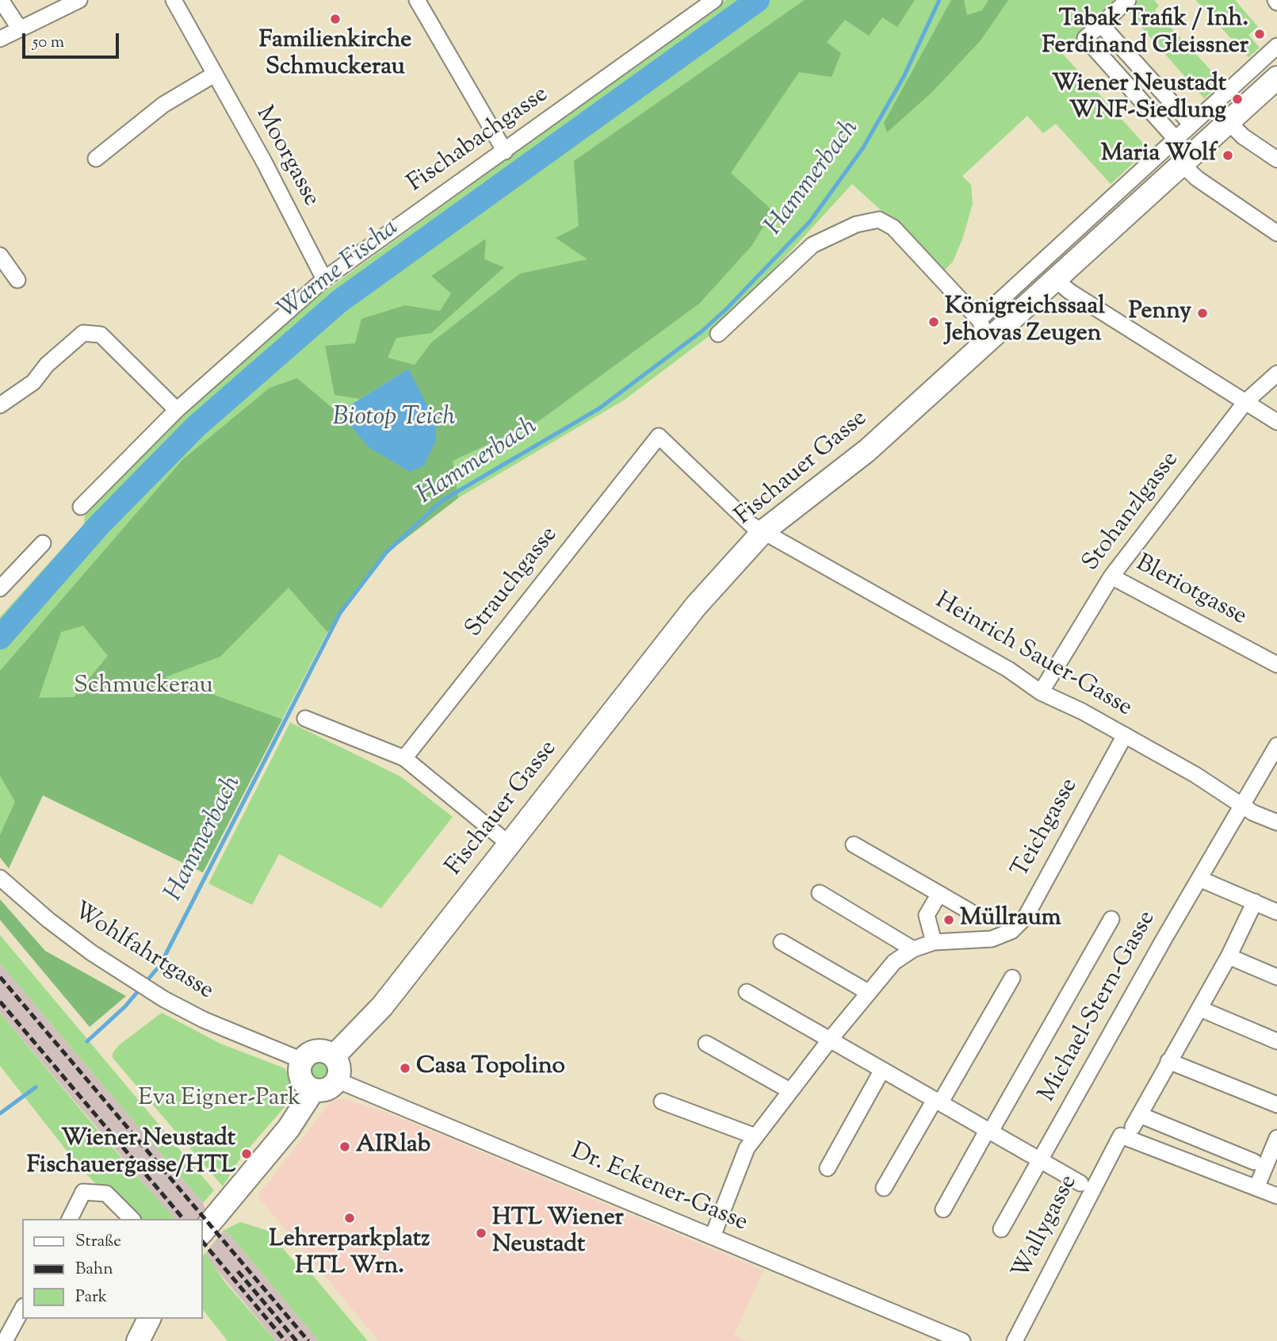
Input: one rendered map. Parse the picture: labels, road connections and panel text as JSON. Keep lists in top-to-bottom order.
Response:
{
  "streets": {
    "main road": ["Fischauer Gasse"],
    "street": [
      "Fischabachgasse",
      "Moorgasse",
      "Stohanzlgasse",
      "Strauchgasse",
      "Bleriotgasse",
      "Heinrich Sauer-Gasse",
      "Teichgasse",
      "Wohlfahrtgasse",
      "Michael-Stern-Gasse",
      "Dr. Eckener-Gasse",
      "Wallygasse"
    ]
  },
  "crossings": [
    ["Fischabachgasse", "Moorgasse"],
    ["Fischauer Gasse", "Heinrich Sauer-Gasse"],
    ["Fischauer Gasse", "Wohlfahrtgasse"],
    ["Fischauer Gasse", "Dr. Eckener-Gasse"],
    ["Stohanzlgasse", "Bleriotgasse"],
    ["Stohanzlgasse", "Heinrich Sauer-Gasse"],
    ["Strauchgasse", "Heinrich Sauer-Gasse"],
    ["Heinrich Sauer-Gasse", "Teichgasse"],
    ["Heinrich Sauer-Gasse", "Michael-Stern-Gasse"],
    ["Teichgasse", "Dr. Eckener-Gasse"],
    ["Wohlfahrtgasse", "Dr. Eckener-Gasse"]
  ],
  "water": ["Hammerbach", "Warme Fischa", "Biotop Teich"],
  "parks": ["Schmuckerau", "Eva Eigner-Park"],
  "places": [
    "Familienkirche Schmuckerau",
    "Tabak Trafik / Inh. Ferdinand Gleissner",
    "Wiener Neustadt WNF-Siedlung",
    "Maria Wolf",
    "Penny",
    "Königreichssaal Jehovas Zeugen",
    "Müllraum",
    "Casa Topolino",
    "AIRlab",
    "Wiener Neustadt Fischauergasse/HTL",
    "Lehrerparkplatz HTL Wrn.",
    "HTL Wiener Neustadt"
  ],
  "legend": ["Straße", "Bahn", "Park"],
  "scale_bar": "50 m"
}
